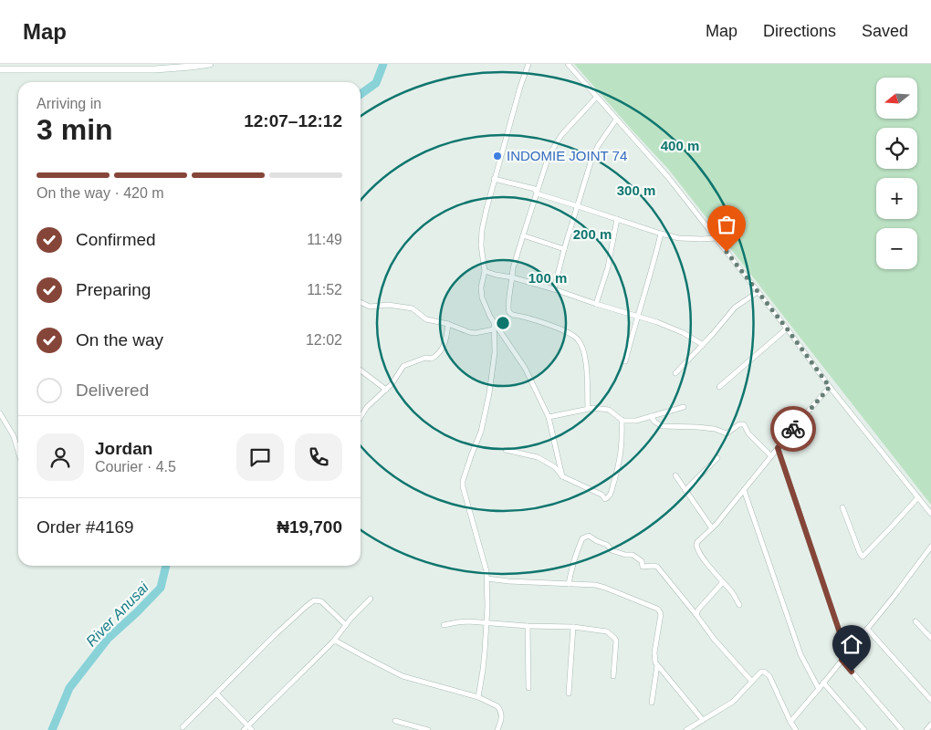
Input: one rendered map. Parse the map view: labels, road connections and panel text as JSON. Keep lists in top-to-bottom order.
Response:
{
  "water": ["River Anusai"],
  "places": ["INDOMIE JOINT 74"],
  "north": "left",
  "page": {
    "header": "Map",
    "nav": ["Map", "Directions", "Saved"],
    "map_buttons": ["+", "−"],
    "heading": ["3 min", "Arriving in", "12:07–12:12"],
    "panel": [
      "Jordan",
      "Courier · 4.5",
      "Order #4169",
      "₦19,700"
    ],
    "bar": "On the way · 420 m",
    "list": [
      ["Confirmed", "11:49"],
      ["Preparing", "11:52"],
      ["On the way", "12:02"],
      "Delivered"
    ]
  },
  "rings": [
    "400 m",
    "300 m",
    "200 m",
    "100 m"
  ]
}
